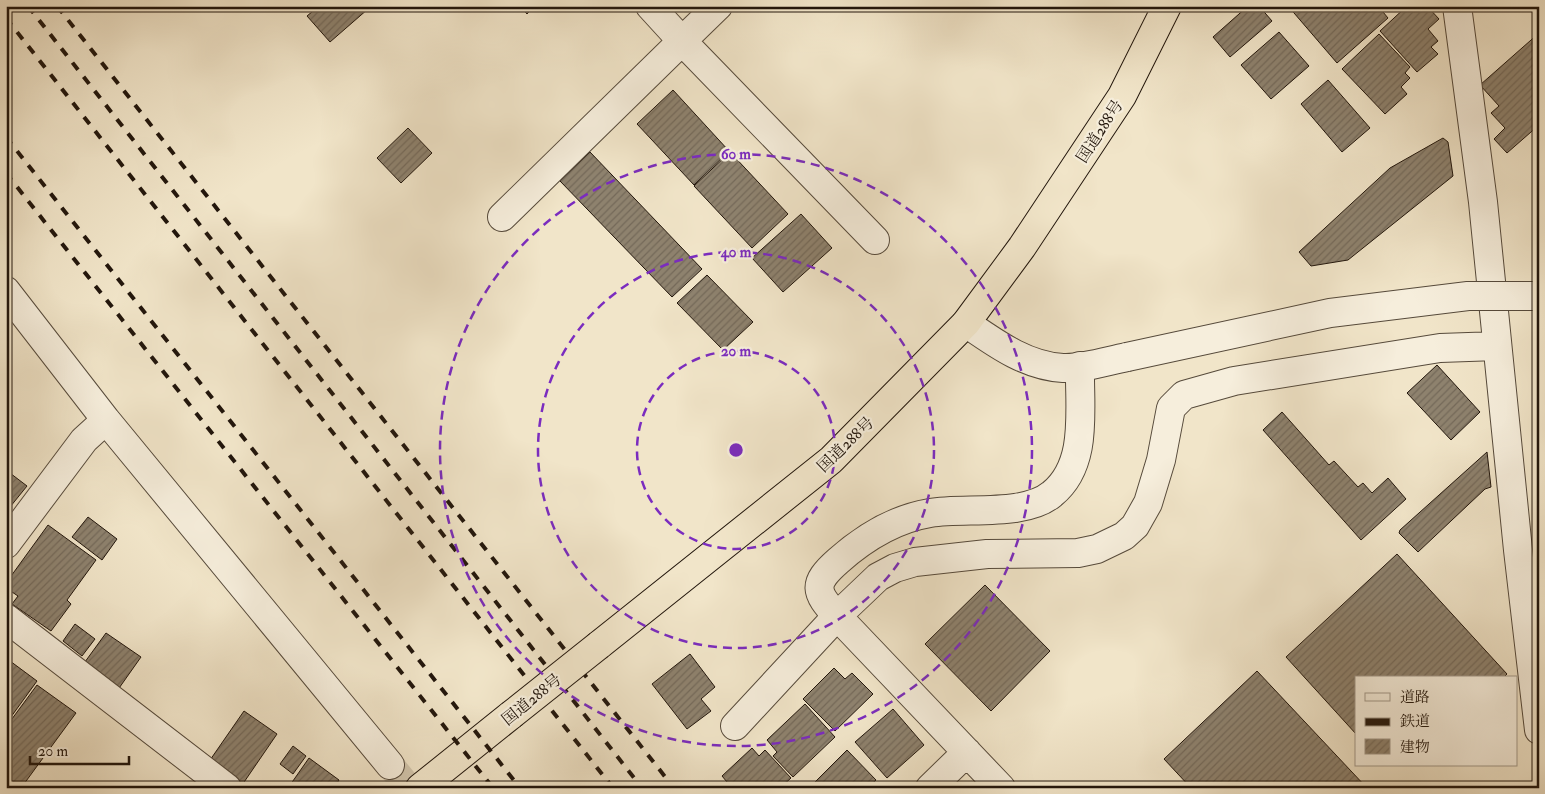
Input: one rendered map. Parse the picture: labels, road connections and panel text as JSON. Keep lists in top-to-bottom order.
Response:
{
  "streets": {
    "highway": ["国道288号"]
  },
  "legend": ["道路", "鉄道", "建物"],
  "scale_bar": "20 m",
  "rings": ["60 m", "40 m", "20 m"]
}
